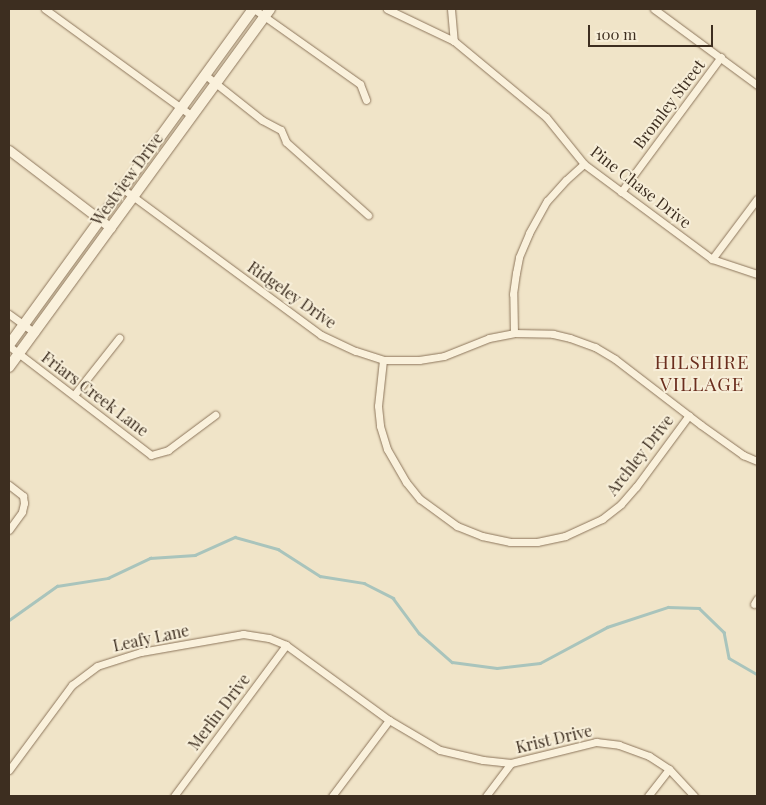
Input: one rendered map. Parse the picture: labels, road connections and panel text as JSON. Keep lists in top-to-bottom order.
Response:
{
  "streets": {
    "main road": ["Westview Drive"],
    "street": [
      "Bromley Street",
      "Pine Chase Drive",
      "Ridgeley Drive",
      "Friars Creek Lane",
      "Archley Drive",
      "Leafy Lane",
      "Merlin Drive",
      "Krist Drive"
    ]
  },
  "crossings": [
    ["Bromley Street", "Pine Chase Drive"],
    ["Westview Drive", "Ridgeley Drive"],
    ["Westview Drive", "Friars Creek Lane"],
    ["Ridgeley Drive", "Archley Drive"],
    ["Leafy Lane", "Merlin Drive"],
    ["Leafy Lane", "Krist Drive"],
    ["Merlin Drive", "Krist Drive"]
  ],
  "districts": ["HILSHIRE VILLAGE"],
  "scale_bar": "100 m"
}
